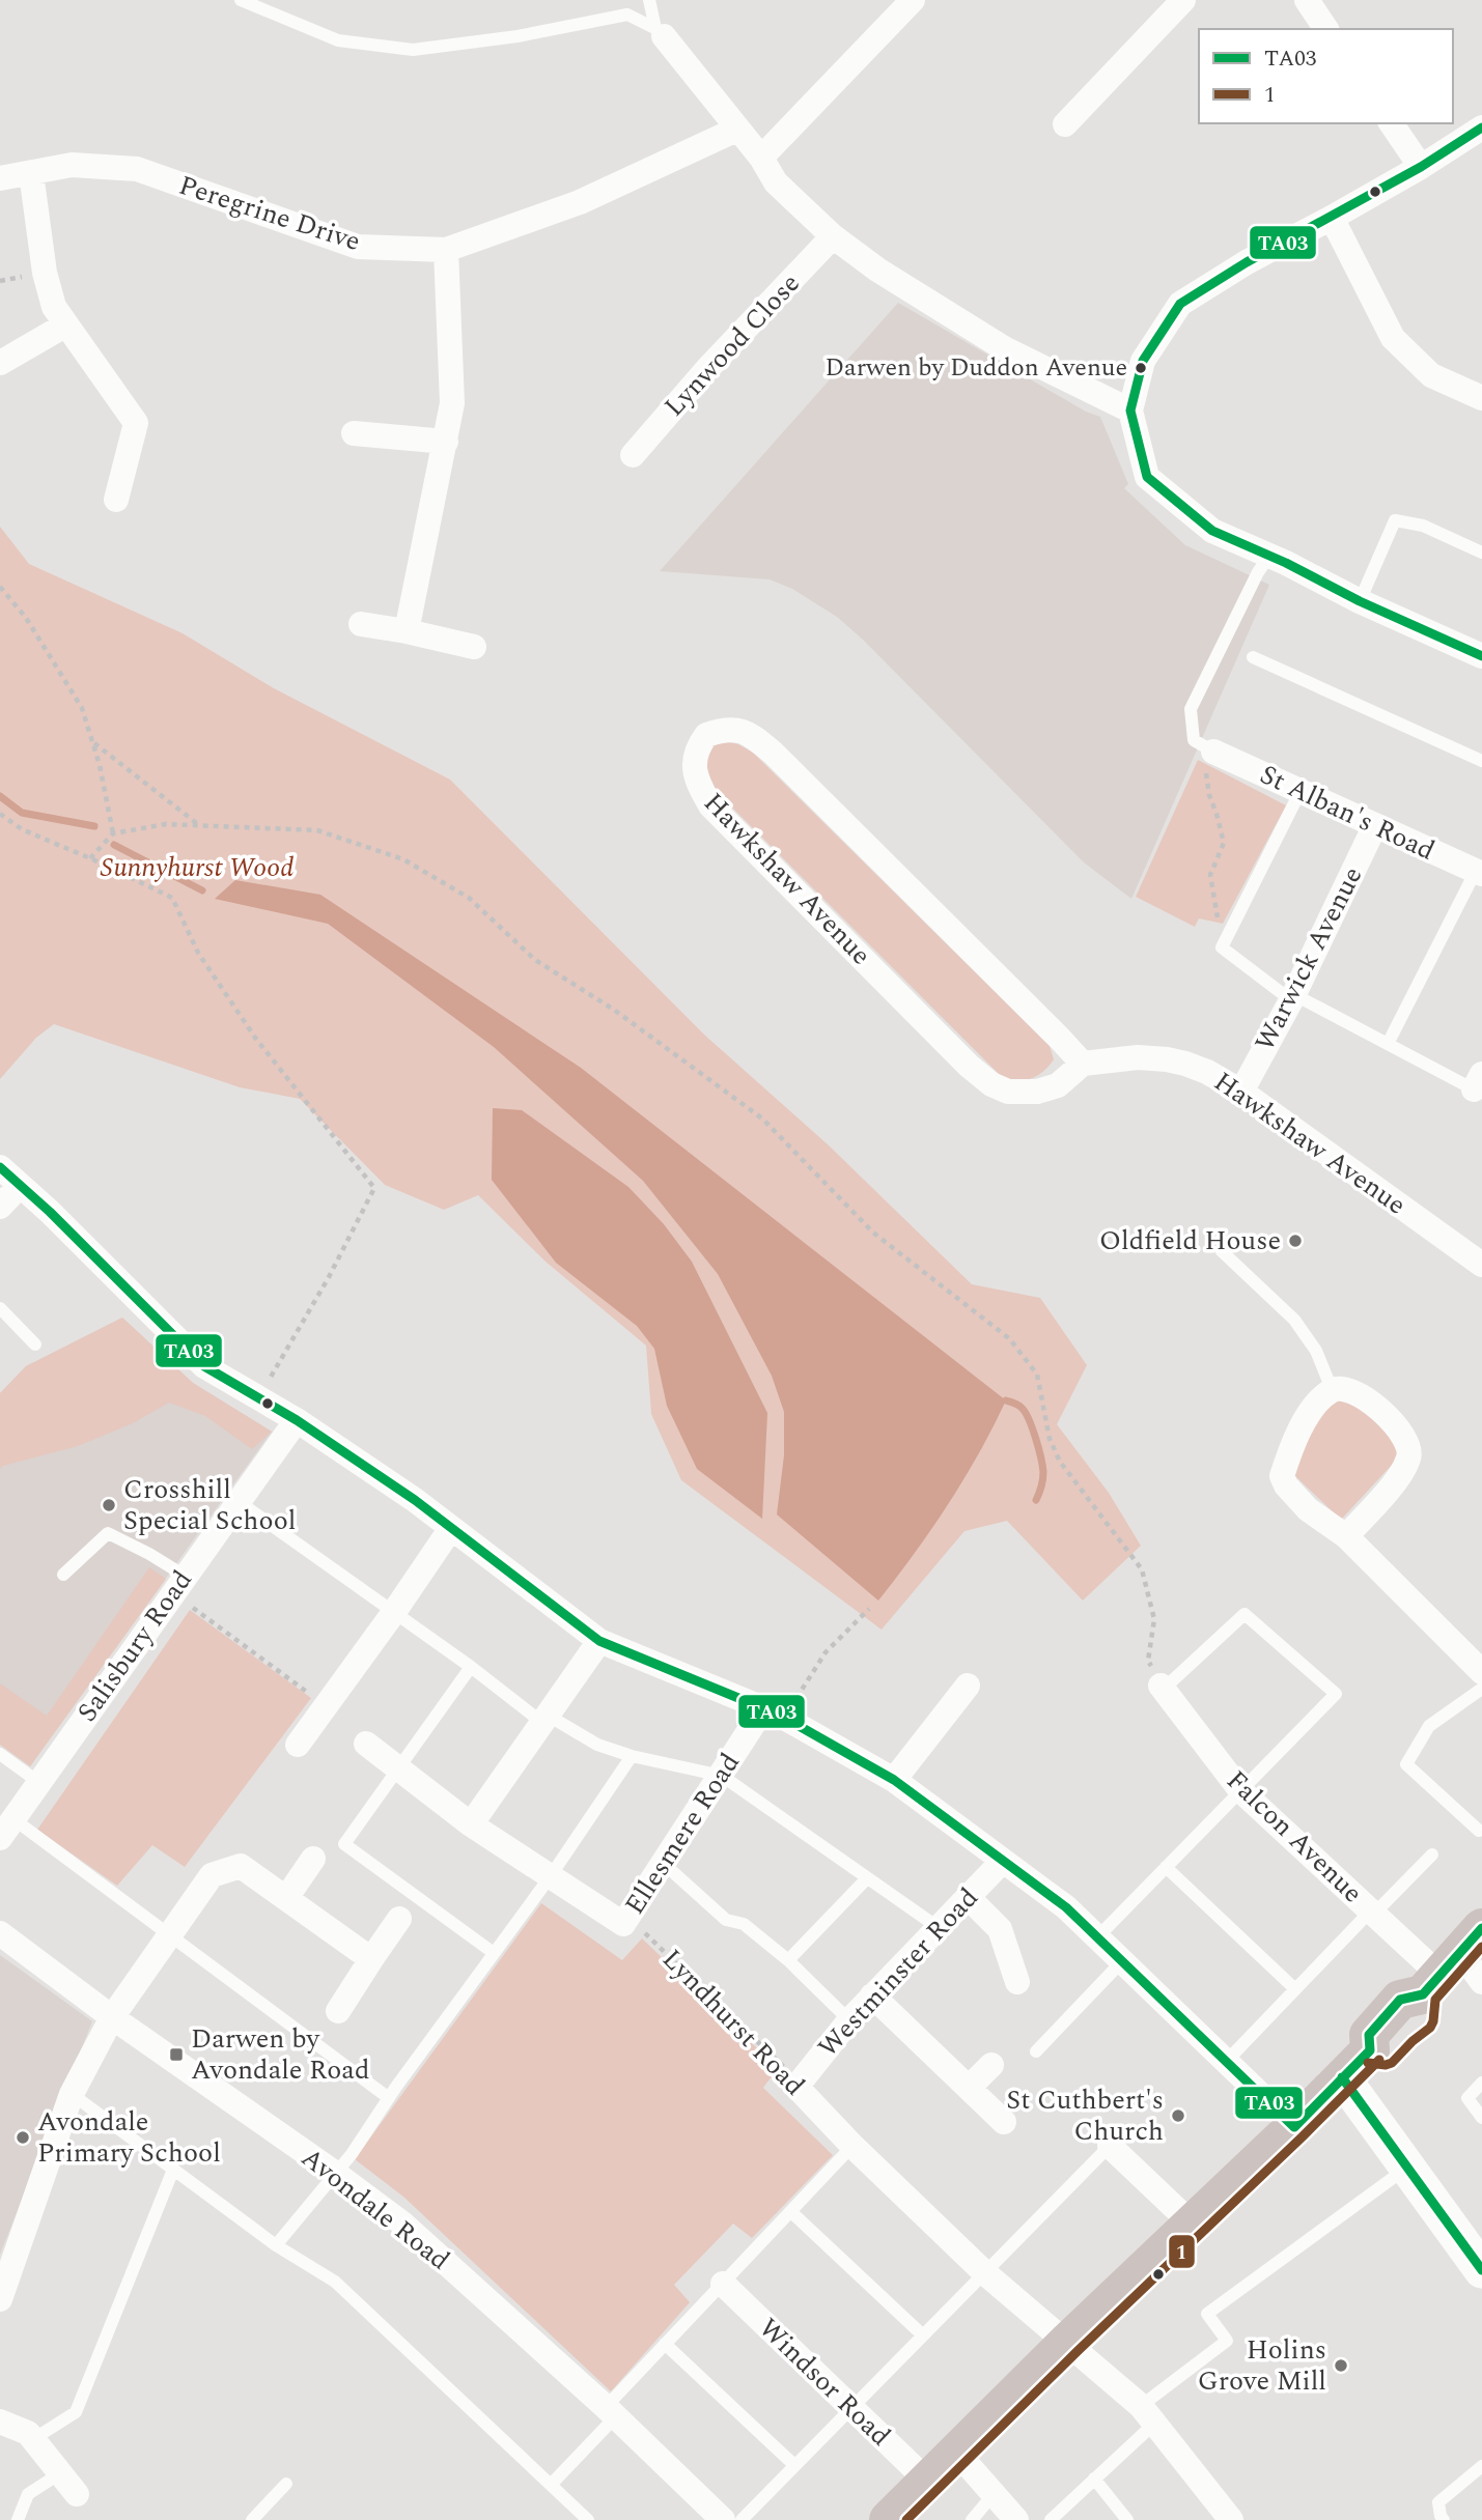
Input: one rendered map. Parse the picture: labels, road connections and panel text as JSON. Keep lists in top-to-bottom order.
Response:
{
  "streets": {
    "street": [
      "Peregrine Drive",
      "Lynwood Close",
      "St Alban's Road",
      "Hawkshaw Avenue",
      "Warwick Avenue",
      "Salisbury Road",
      "Ellesmere Road",
      "Falcon Avenue",
      "Westminster Road",
      "Lyndhurst Road",
      "Avondale Road",
      "Windsor Road"
    ]
  },
  "crossings": [
    ["St Alban's Road", "Warwick Avenue"],
    ["Hawkshaw Avenue", "Warwick Avenue"],
    ["Ellesmere Road", "Lyndhurst Road"],
    ["Westminster Road", "Lyndhurst Road"]
  ],
  "parks": ["Sunnyhurst Wood"],
  "places": {
    "other": [
      "Darwen by Duddon Avenue",
      "Oldfield House",
      "Crosshill Special School",
      "St Cuthbert's Church",
      "Avondale Primary School",
      "Holins Grove Mill"
    ],
    "transit": ["Darwen by Avondale Road"]
  },
  "lines": ["transit line TA03", "transit line 1"],
  "legend": ["TA03", "1"]
}
